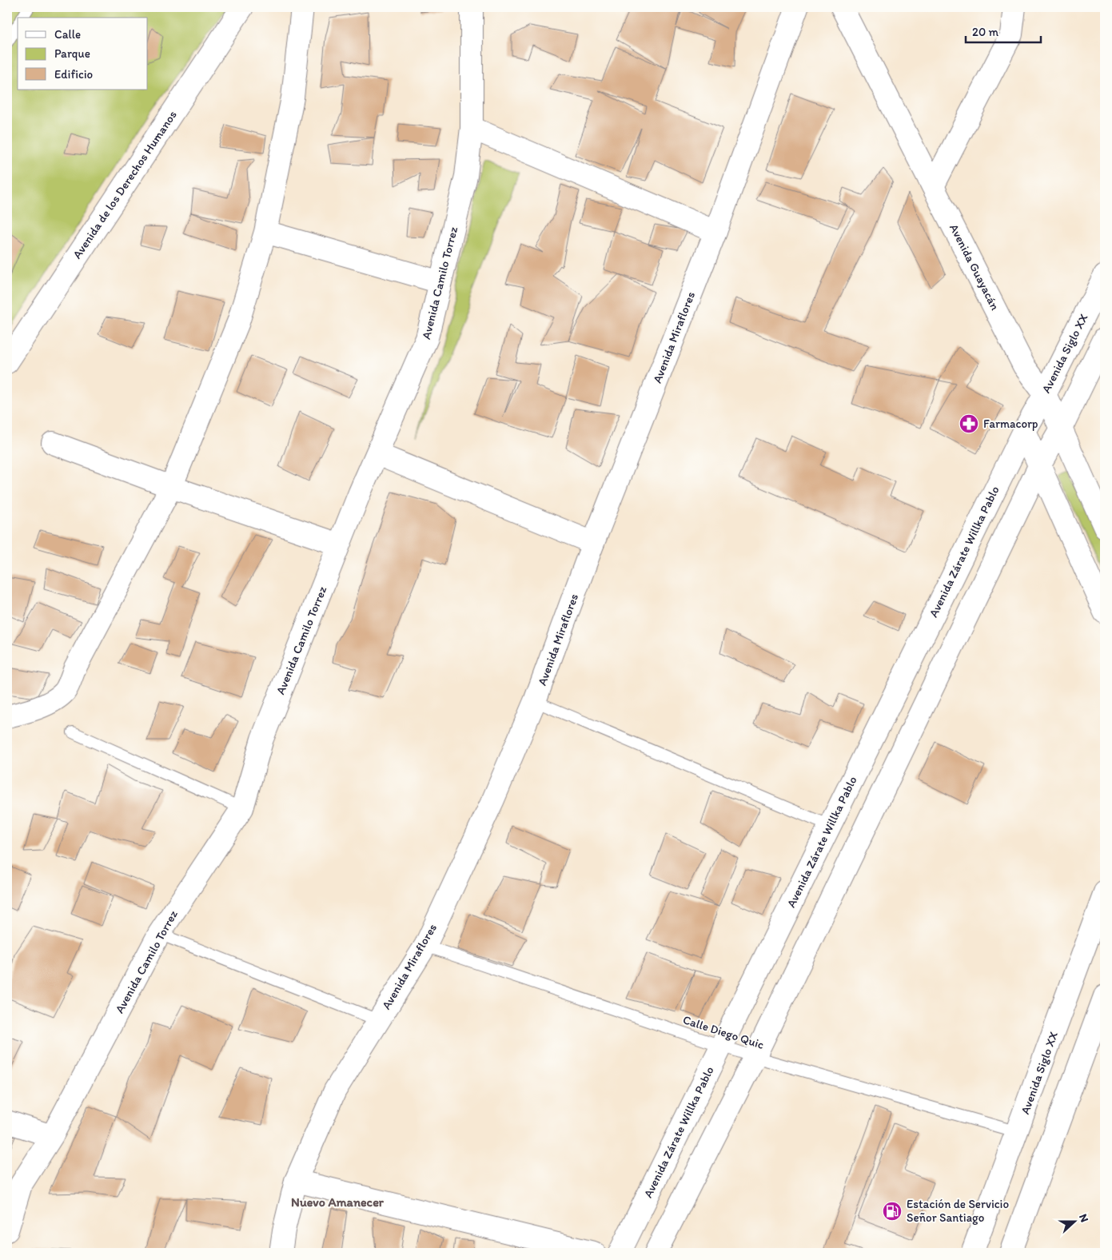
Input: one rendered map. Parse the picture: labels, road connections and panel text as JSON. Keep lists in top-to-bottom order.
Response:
{
  "streets": {
    "main road": [
      "Avenida de los Derechos Humanos",
      "Avenida Guayacán",
      "Avenida Camilo Torrez",
      "Avenida Miraflores",
      "Avenida Siglo XX",
      "Avenida Zárate Willka Pablo"
    ],
    "lane": ["Calle Diego Quic"]
  },
  "crossings": [
    ["Avenida Guayacán", "Avenida Siglo XX"],
    ["Avenida Miraflores", "Calle Diego Quic"],
    ["Avenida Siglo XX", "Avenida Zárate Willka Pablo"],
    ["Avenida Siglo XX", "Calle Diego Quic"],
    ["Avenida Zárate Willka Pablo", "Calle Diego Quic"]
  ],
  "districts": ["Nuevo Amanecer"],
  "places": {
    "pharmacy": ["Farmacorp"],
    "fuel station": ["Estación de Servicio Señor Santiago"]
  },
  "legend": ["Calle", "Parque", "Edificio"],
  "scale_bar": "20 m",
  "north": "right"
}
